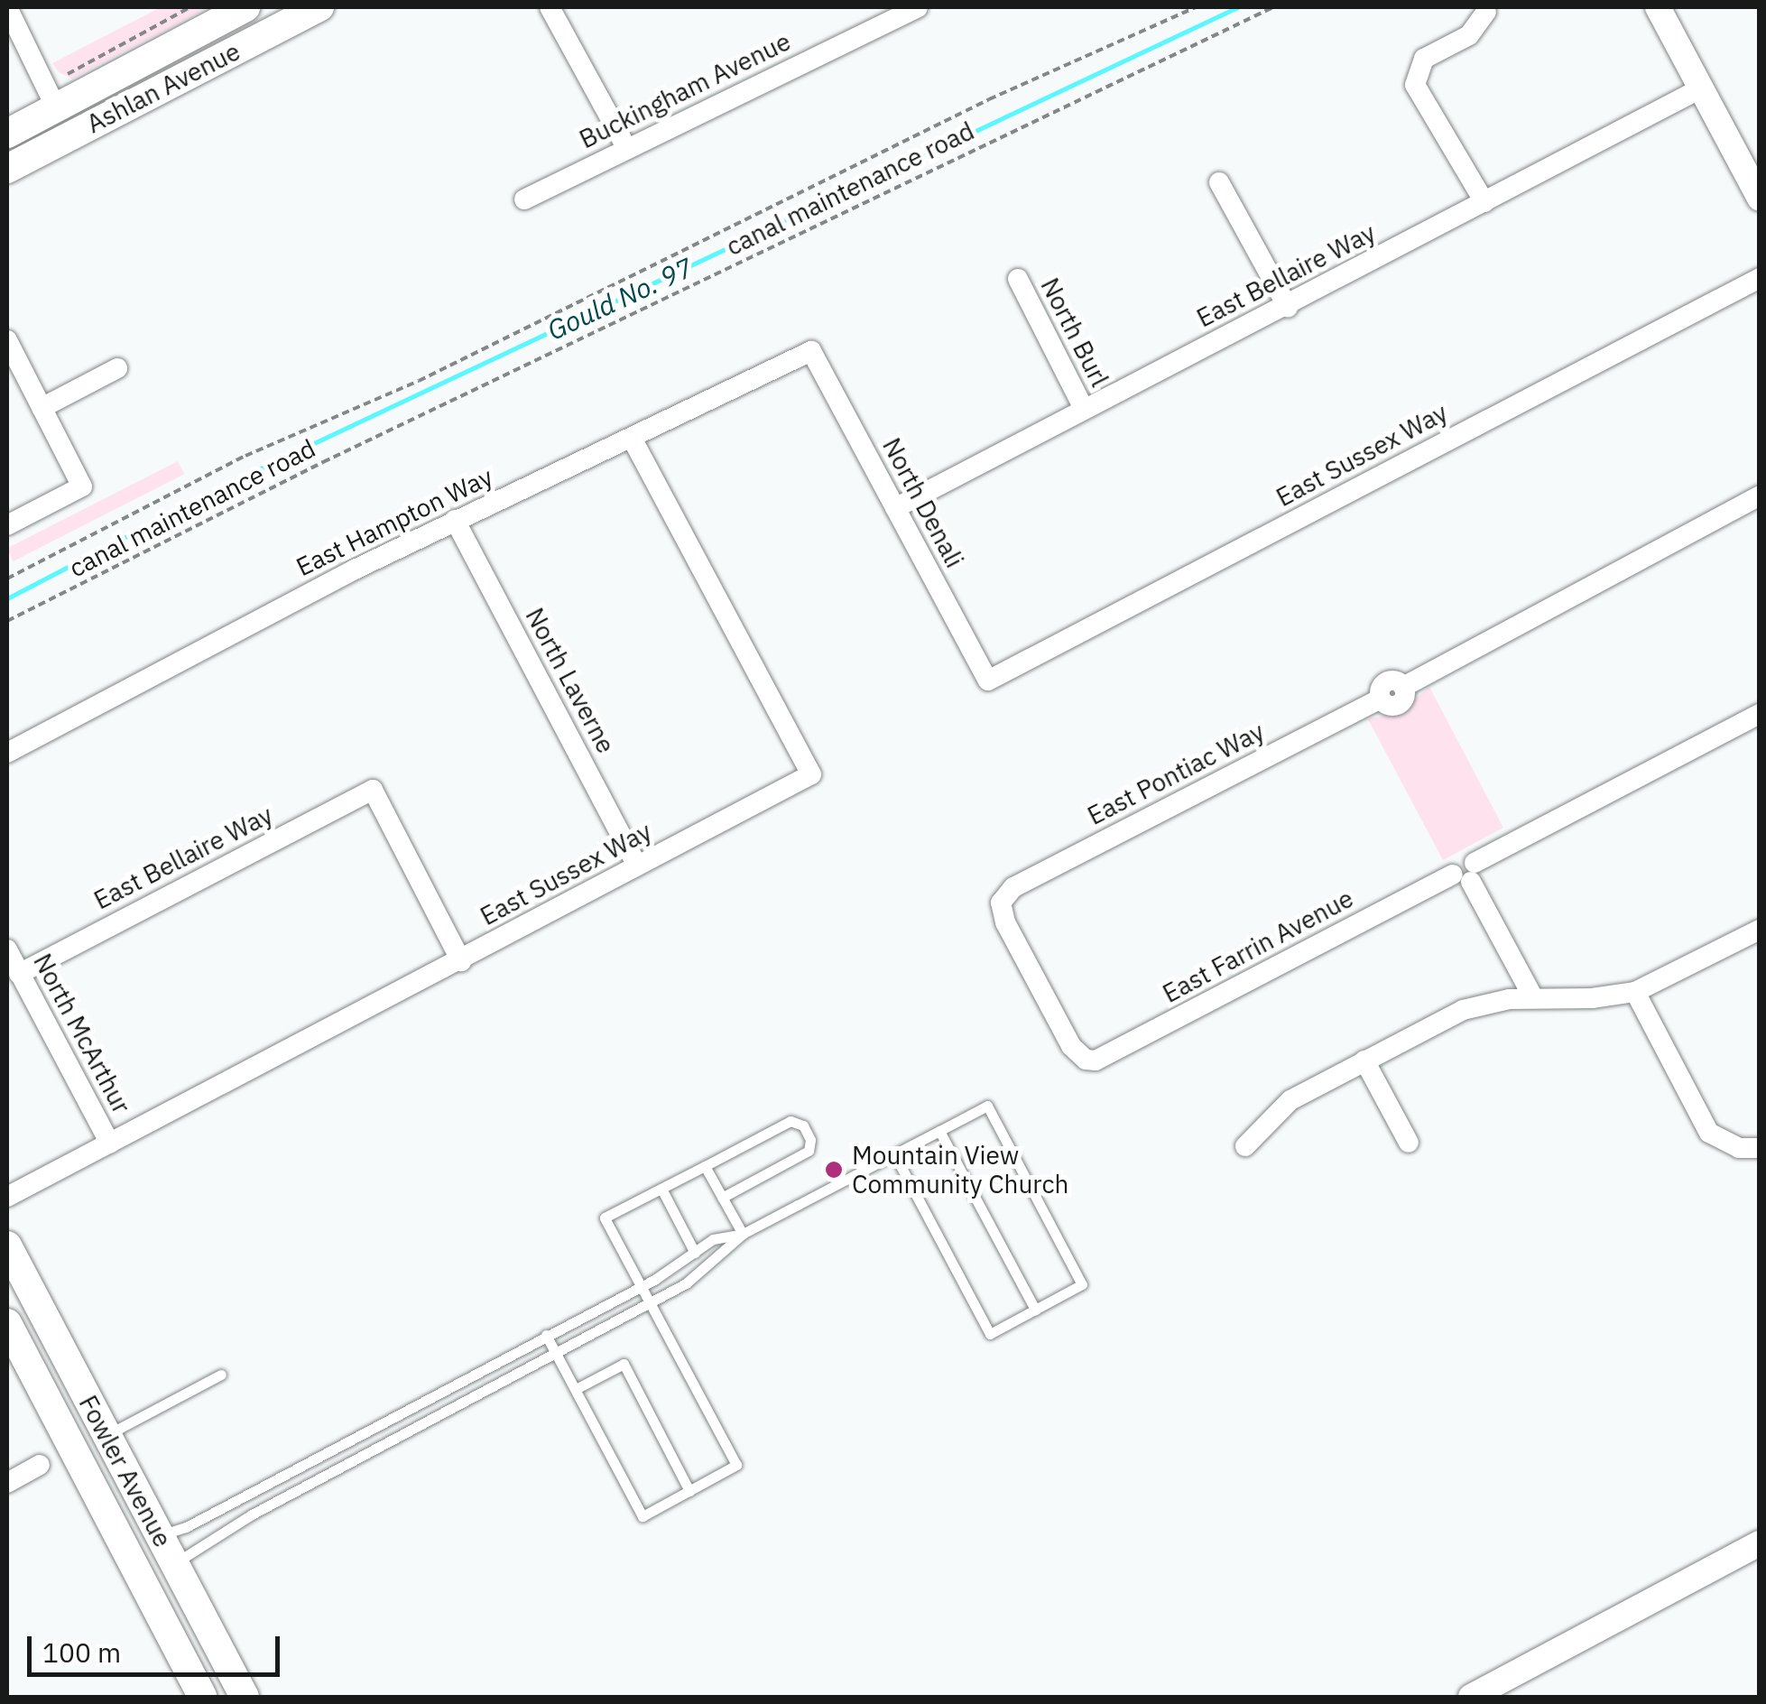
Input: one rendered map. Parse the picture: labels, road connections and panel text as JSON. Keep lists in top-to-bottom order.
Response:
{
  "streets": {
    "main road": ["Ashlan Avenue", "Fowler Avenue"],
    "street": [
      "Buckingham Avenue",
      "East Bellaire Way",
      "North Burl",
      "East Sussex Way",
      "North Denali",
      "East Hampton Way",
      "North Laverne",
      "East Pontiac Way",
      "East Farrin Avenue",
      "North McArthur"
    ],
    "path": ["canal maintenance road"]
  },
  "crossings": [
    ["East Bellaire Way", "North Burl"],
    ["East Bellaire Way", "East Sussex Way"],
    ["East Bellaire Way", "North Denali"],
    ["East Bellaire Way", "North McArthur"],
    ["East Sussex Way", "North Denali"],
    ["East Sussex Way", "East Hampton Way"],
    ["East Sussex Way", "North Laverne"],
    ["East Sussex Way", "North McArthur"],
    ["North Denali", "East Hampton Way"],
    ["East Hampton Way", "North Laverne"],
    ["East Pontiac Way", "East Farrin Avenue"]
  ],
  "water": ["Gould No. 97"],
  "places": ["Mountain View Community Church"],
  "scale_bar": "100 m"
}
